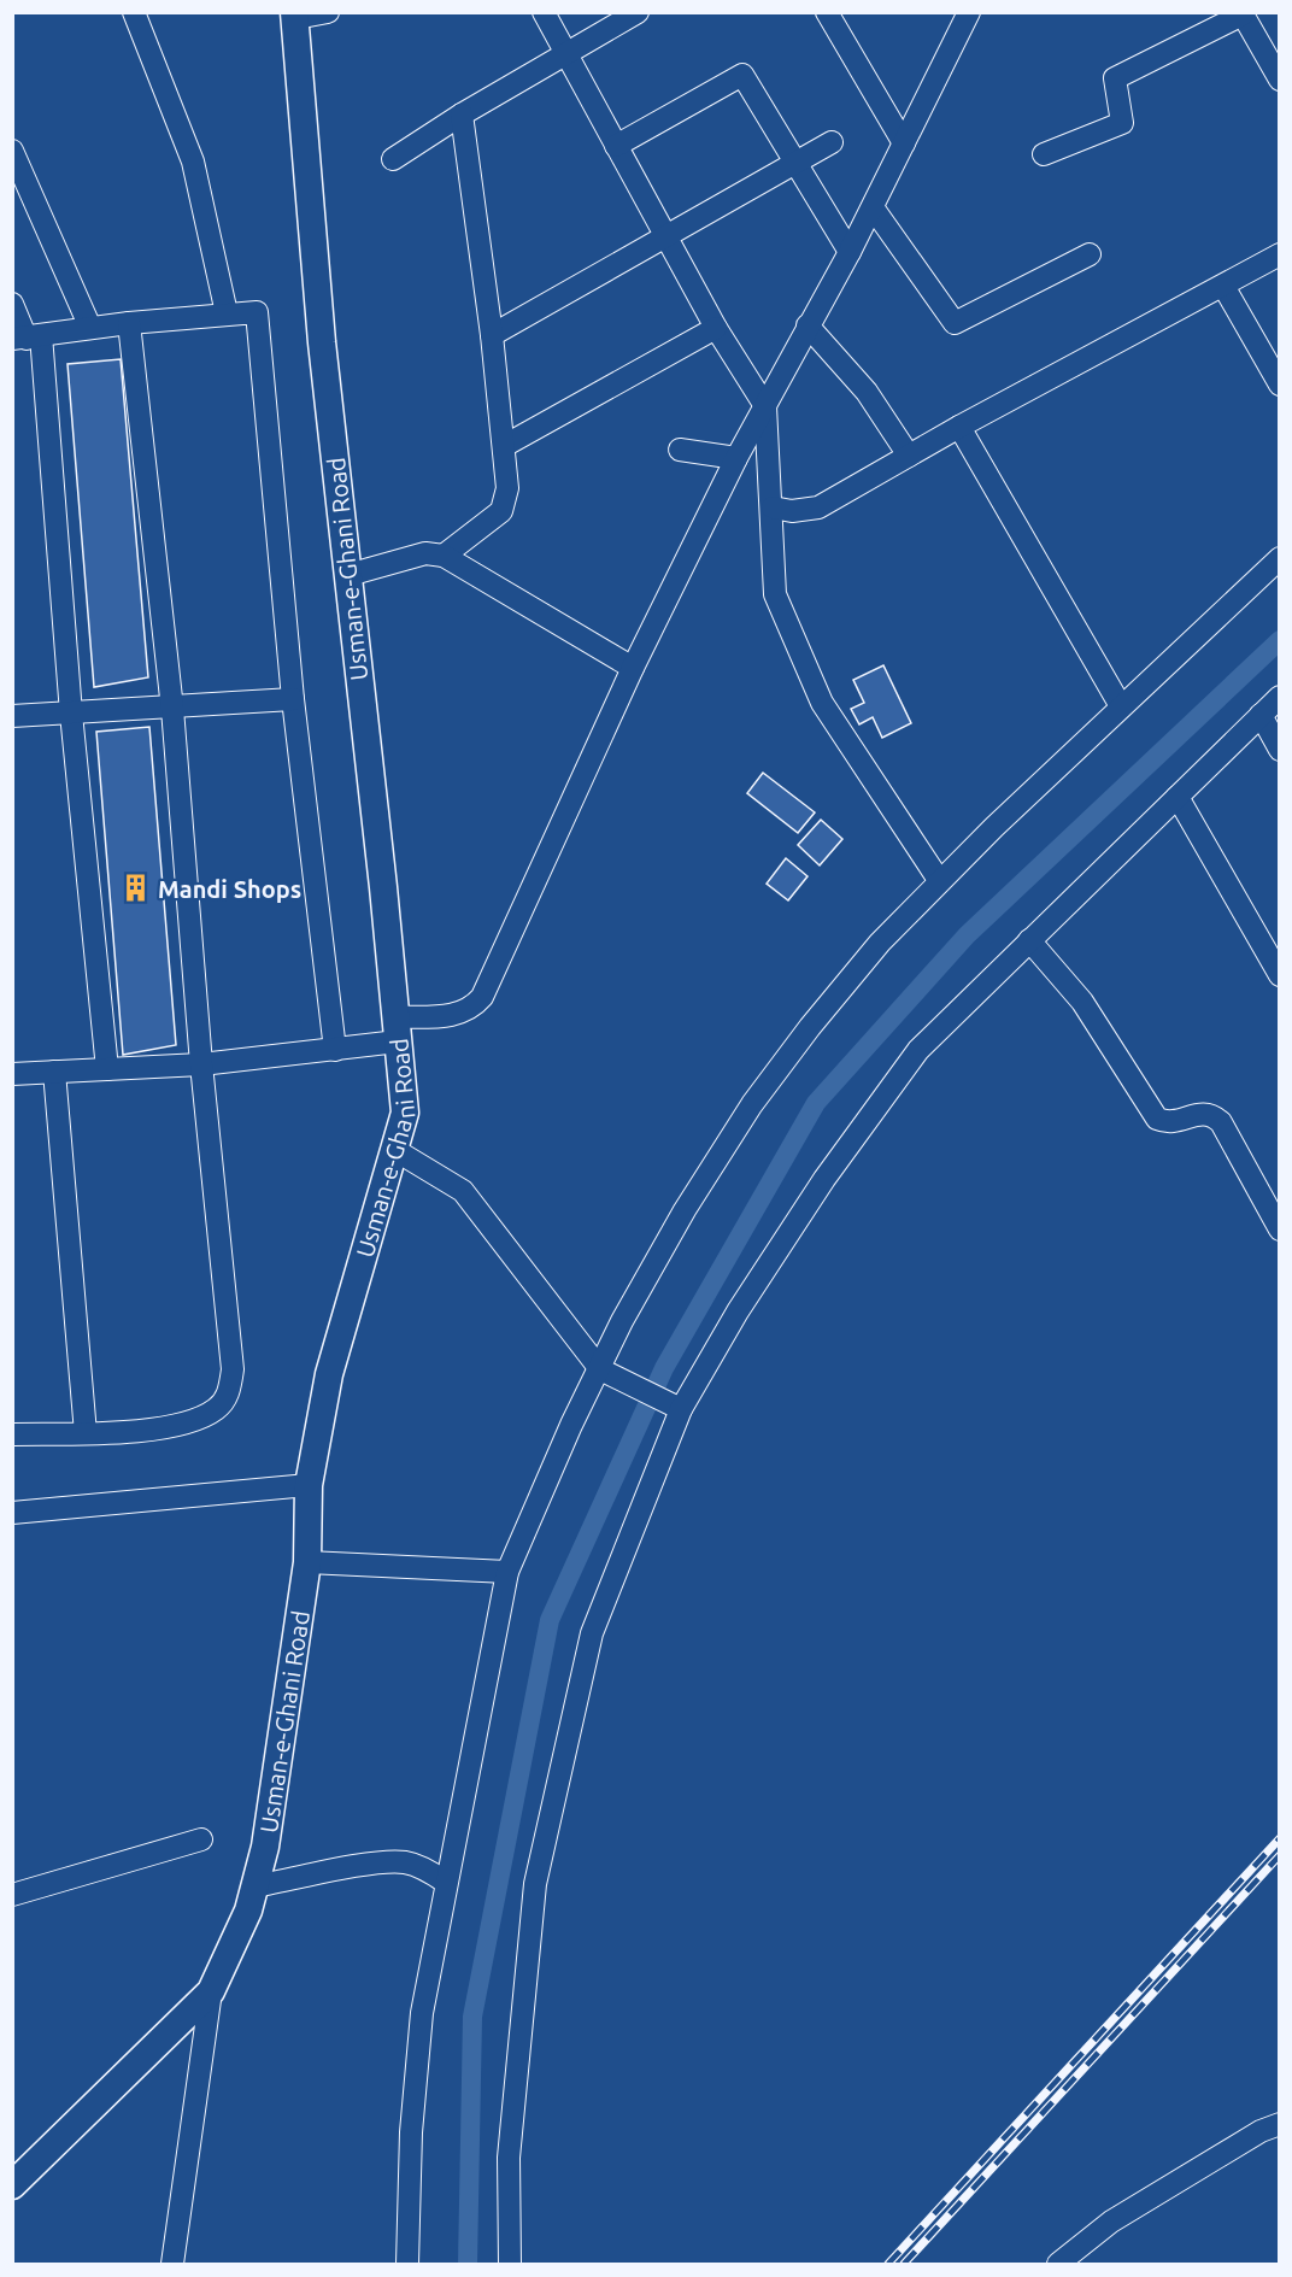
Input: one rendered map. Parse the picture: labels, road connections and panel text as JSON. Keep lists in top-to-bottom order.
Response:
{
  "streets": {
    "main road": ["Usman-e-Ghani Road"]
  },
  "places": {
    "building": ["Mandi Shops"]
  }
}
